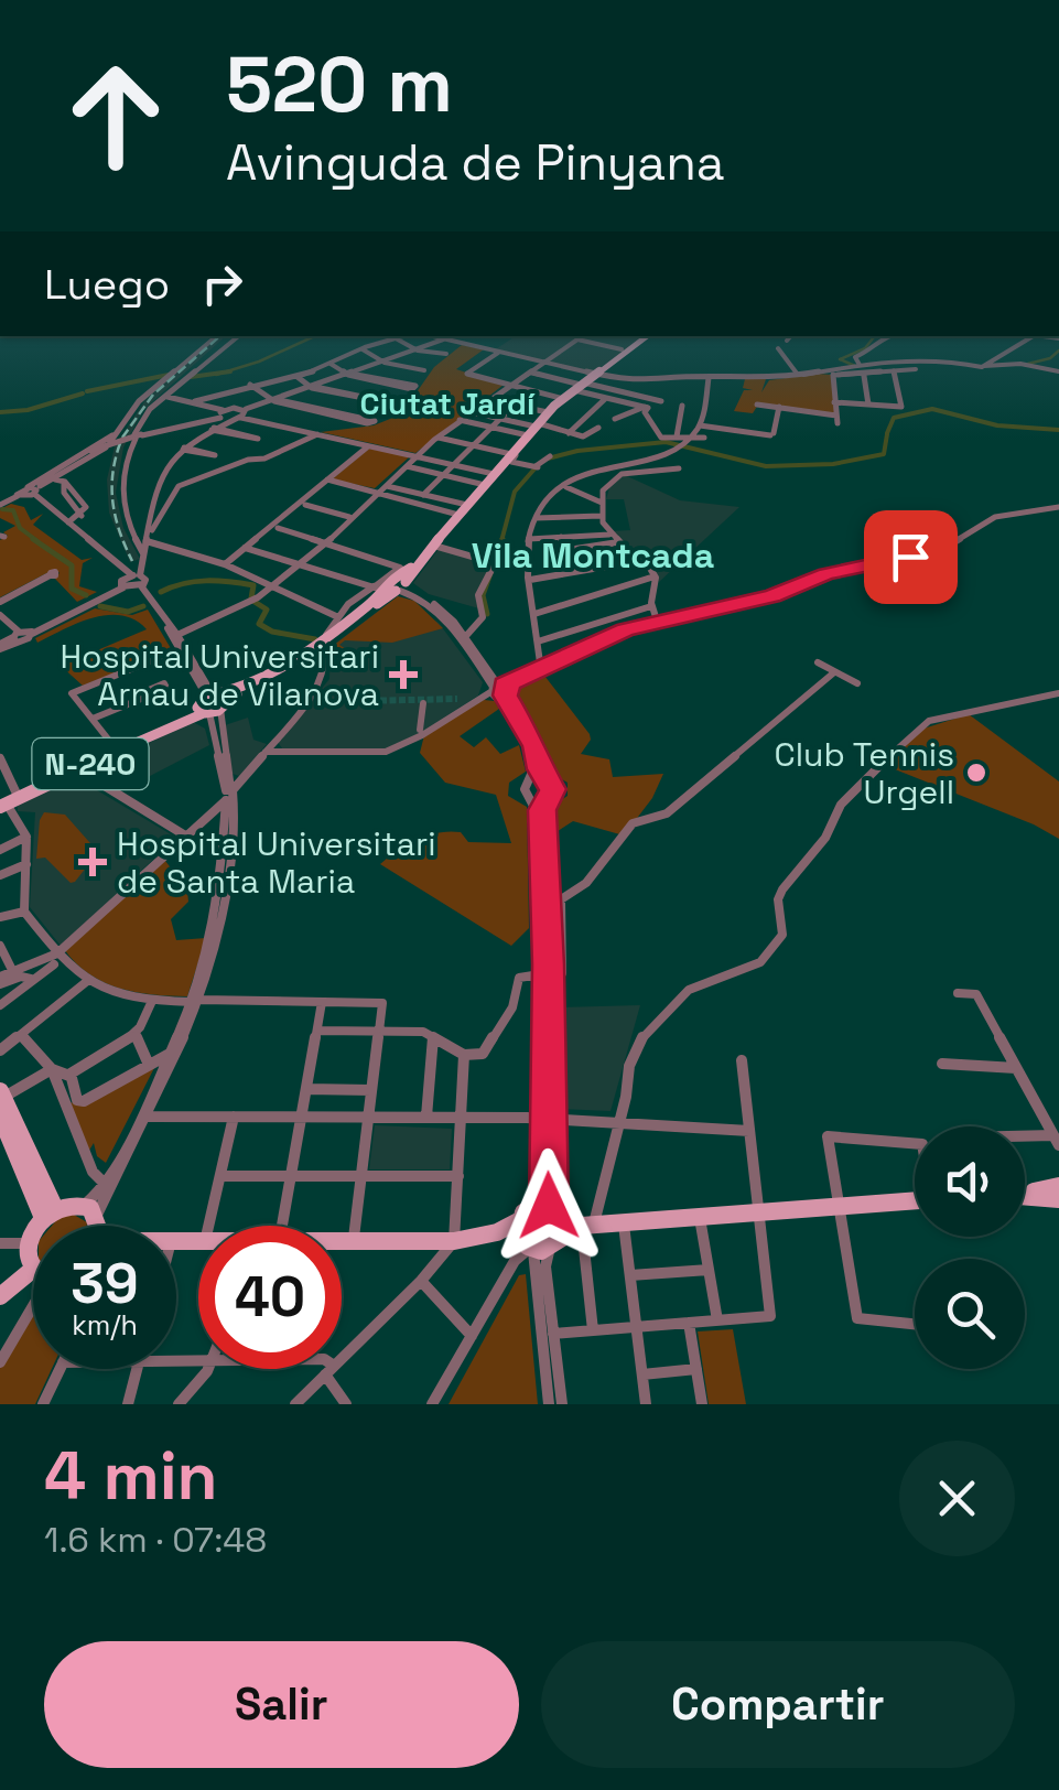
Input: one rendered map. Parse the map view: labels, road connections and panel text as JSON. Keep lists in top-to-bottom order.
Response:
{
  "streets": {
    "main road": ["N-240"]
  },
  "districts": ["Ciutat Jardí", "Vila Montcada"],
  "places": {
    "health": ["Hospital Universitari Arnau de Vilanova", "Hospital Universitari de Santa Maria"],
    "other": ["Club Tennis Urgell"]
  },
  "page": {
    "turn": ["520 m", "Avinguda de Pinyana"],
    "then": "Luego",
    "speed": "39 km/h",
    "limit": "40",
    "heading": ["4 min", "1.6 km · 07:48"],
    "buttons": ["Salir", "Compartir"]
  }
}
